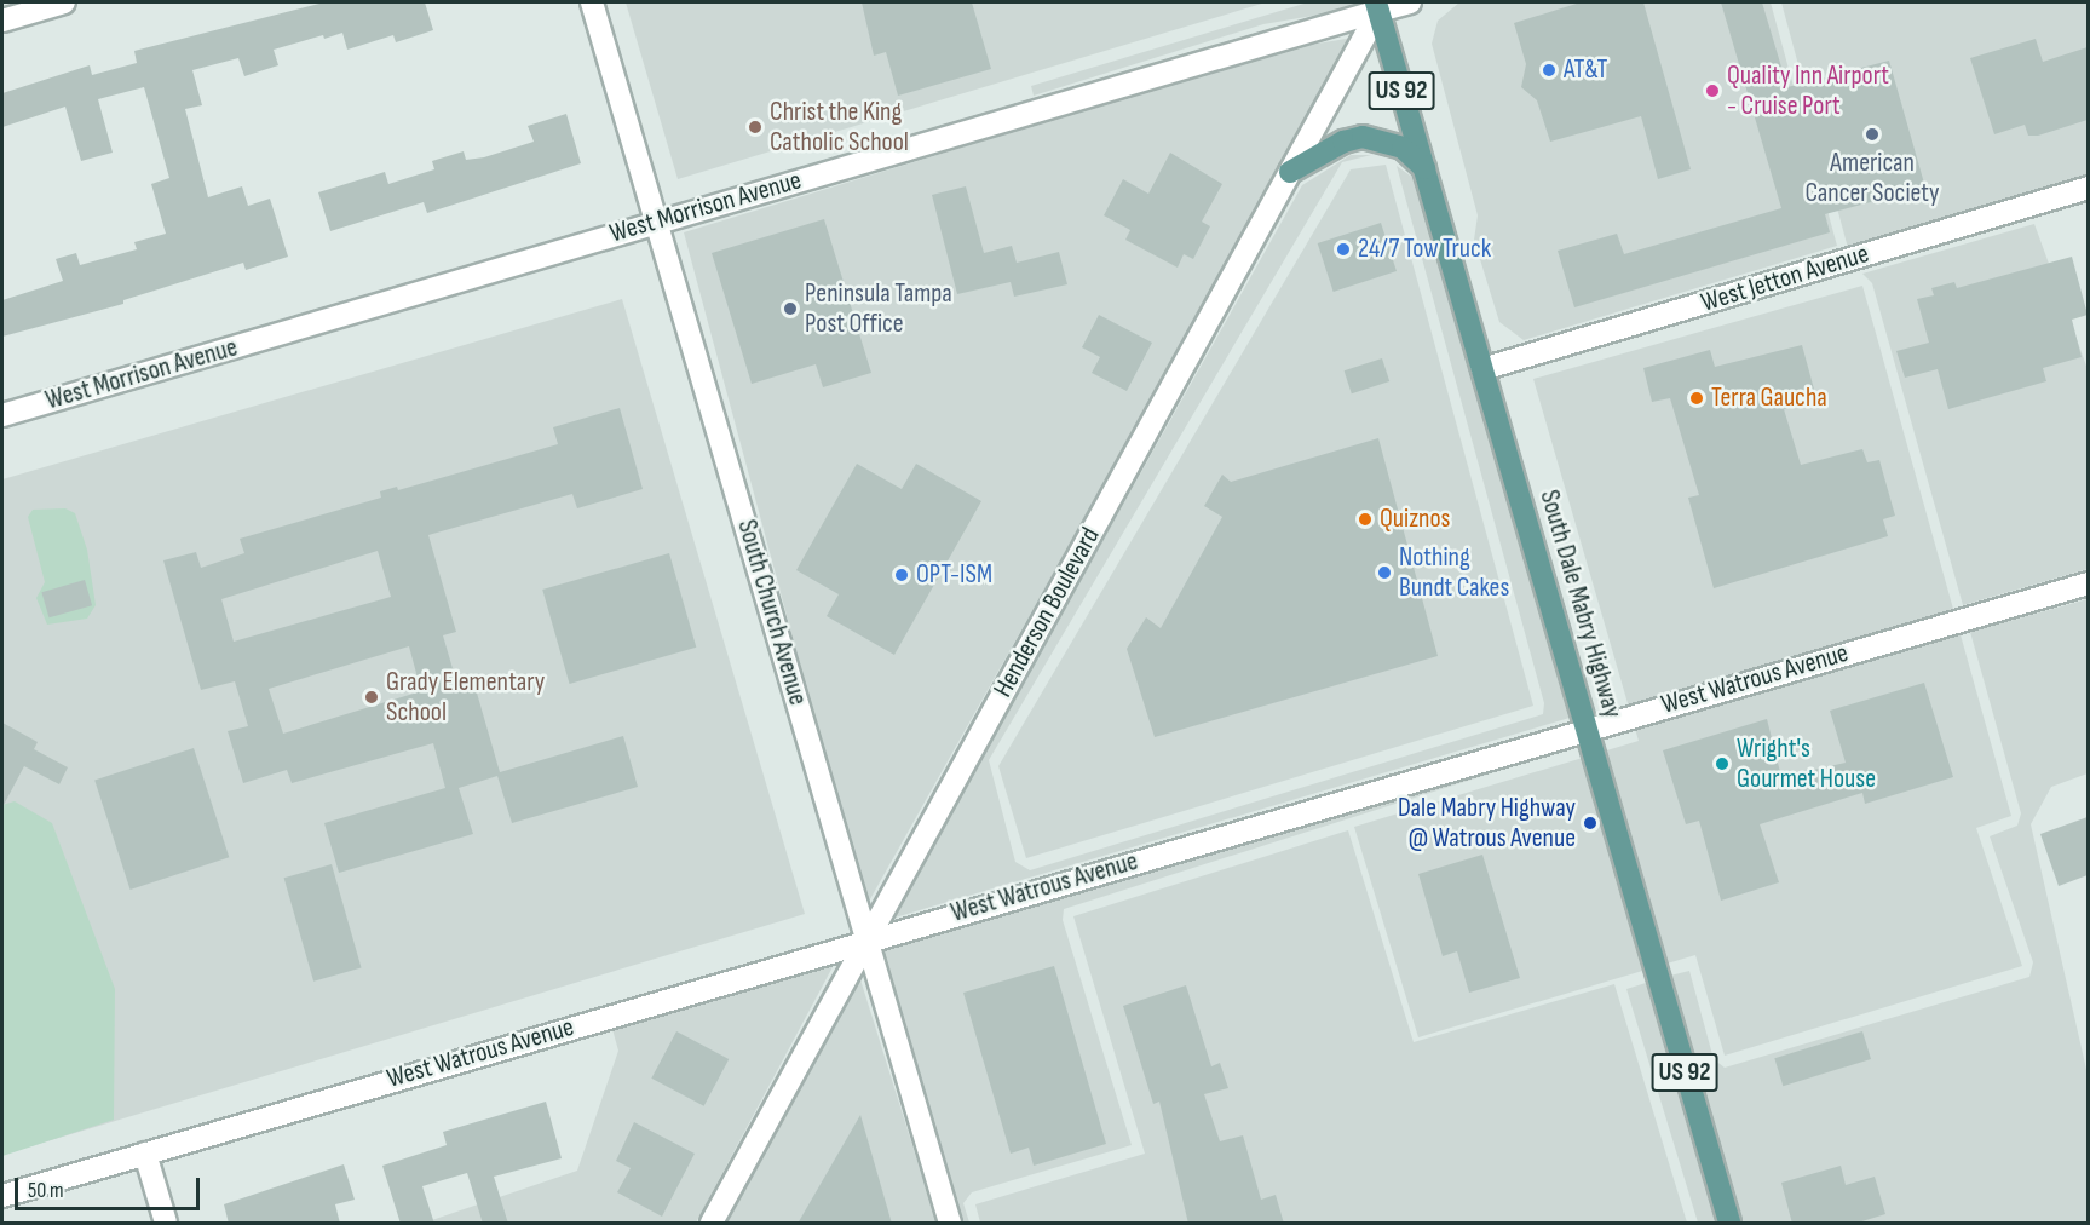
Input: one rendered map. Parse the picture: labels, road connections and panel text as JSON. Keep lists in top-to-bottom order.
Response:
{
  "streets": {
    "main road": ["US 92", "South Dale Mabry Highway"],
    "street": [
      "West Morrison Avenue",
      "West Jetton Avenue",
      "South Church Avenue",
      "Henderson Boulevard",
      "West Watrous Avenue"
    ]
  },
  "crossings": [
    ["West Morrison Avenue", "South Dale Mabry Highway"],
    ["West Morrison Avenue", "South Church Avenue"],
    ["West Morrison Avenue", "Henderson Boulevard"],
    ["West Jetton Avenue", "South Dale Mabry Highway"],
    ["South Dale Mabry Highway", "Henderson Boulevard"],
    ["South Dale Mabry Highway", "West Watrous Avenue"],
    ["South Church Avenue", "Henderson Boulevard"],
    ["South Church Avenue", "West Watrous Avenue"],
    ["Henderson Boulevard", "West Watrous Avenue"]
  ],
  "places": [
    "AT&T",
    "Quality Inn Airport - Cruise Port",
    "Christ the King Catholic School",
    "American Cancer Society",
    "24/7 Tow Truck",
    "Peninsula Tampa Post Office",
    "Terra Gaucha",
    "Quiznos",
    "Nothing Bundt Cakes",
    "OPT-ISM",
    "Grady Elementary School",
    "Wright's Gourmet House",
    "Dale Mabry Highway @ Watrous Avenue"
  ],
  "scale_bar": "50 m"
}
